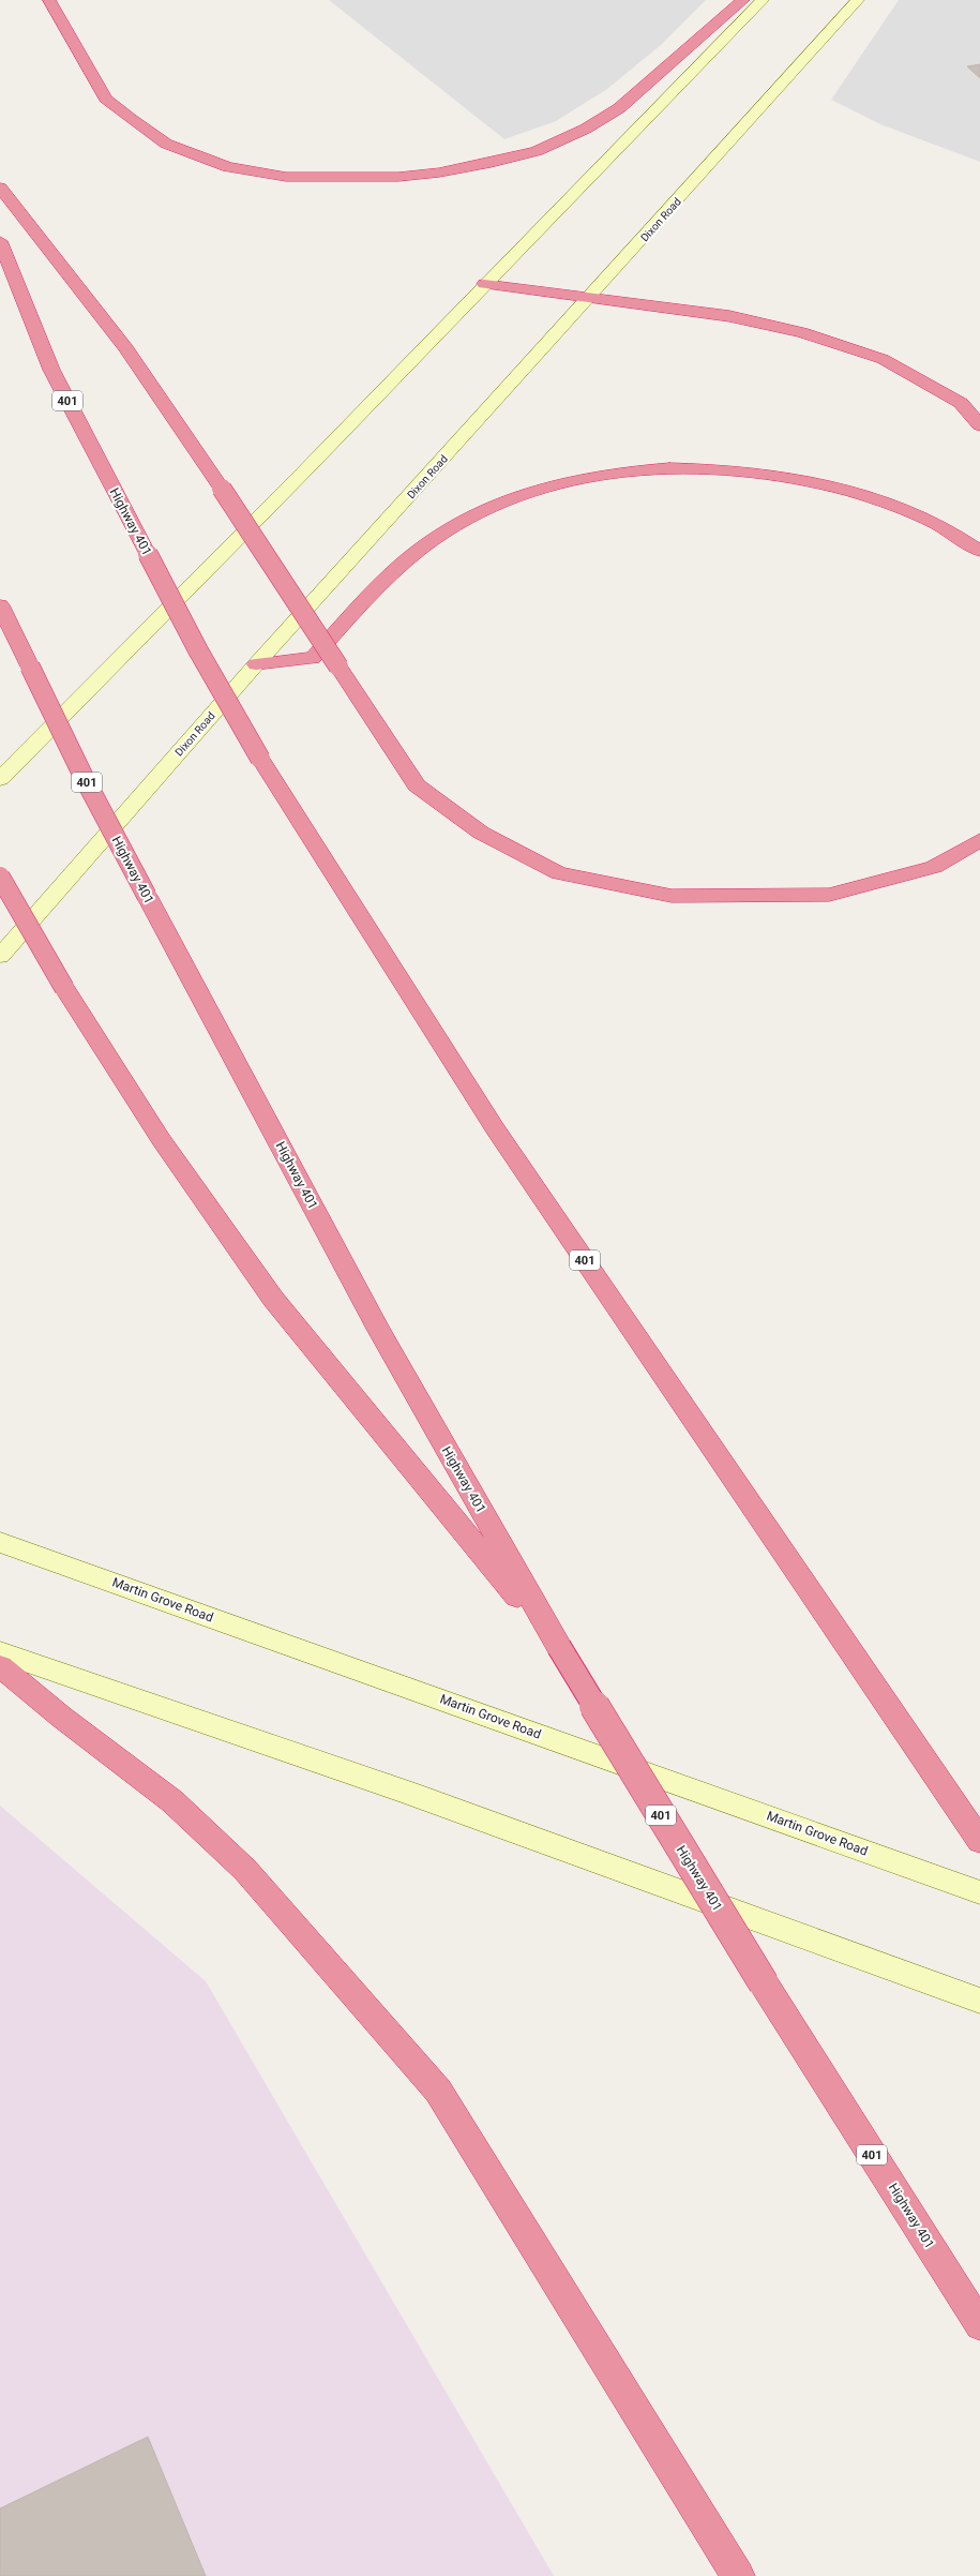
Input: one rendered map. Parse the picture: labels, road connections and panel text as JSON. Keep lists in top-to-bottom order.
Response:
{
  "streets": {
    "highway": ["401", "Highway 401"],
    "main road": ["Dixon Road", "Martin Grove Road"]
  }
}
